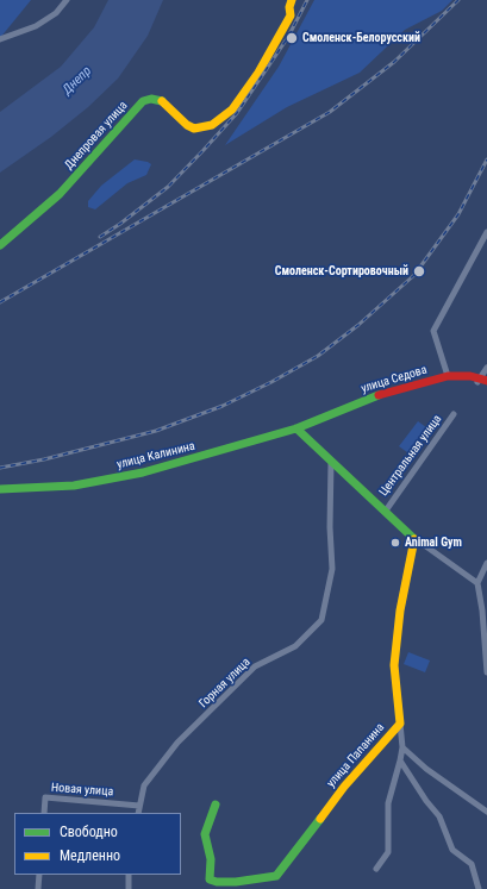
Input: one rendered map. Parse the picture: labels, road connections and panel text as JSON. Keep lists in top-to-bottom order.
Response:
{
  "streets": {
    "street": [
      "Днепровая улица",
      "улица Седова",
      "улица Калинина",
      "Центральная улица",
      "Горная улица",
      "улица Папанина",
      "Новая улица"
    ]
  },
  "crossings": [
    ["улица Седова", "улица Калинина"],
    ["Горная улица", "Новая улица"]
  ],
  "water": ["Днепр"],
  "places": ["Смоленск-Белорусский", "Смоленск-Сортировочный", "Animal Gym"],
  "legend": ["Свободно", "Медленно"]
}
